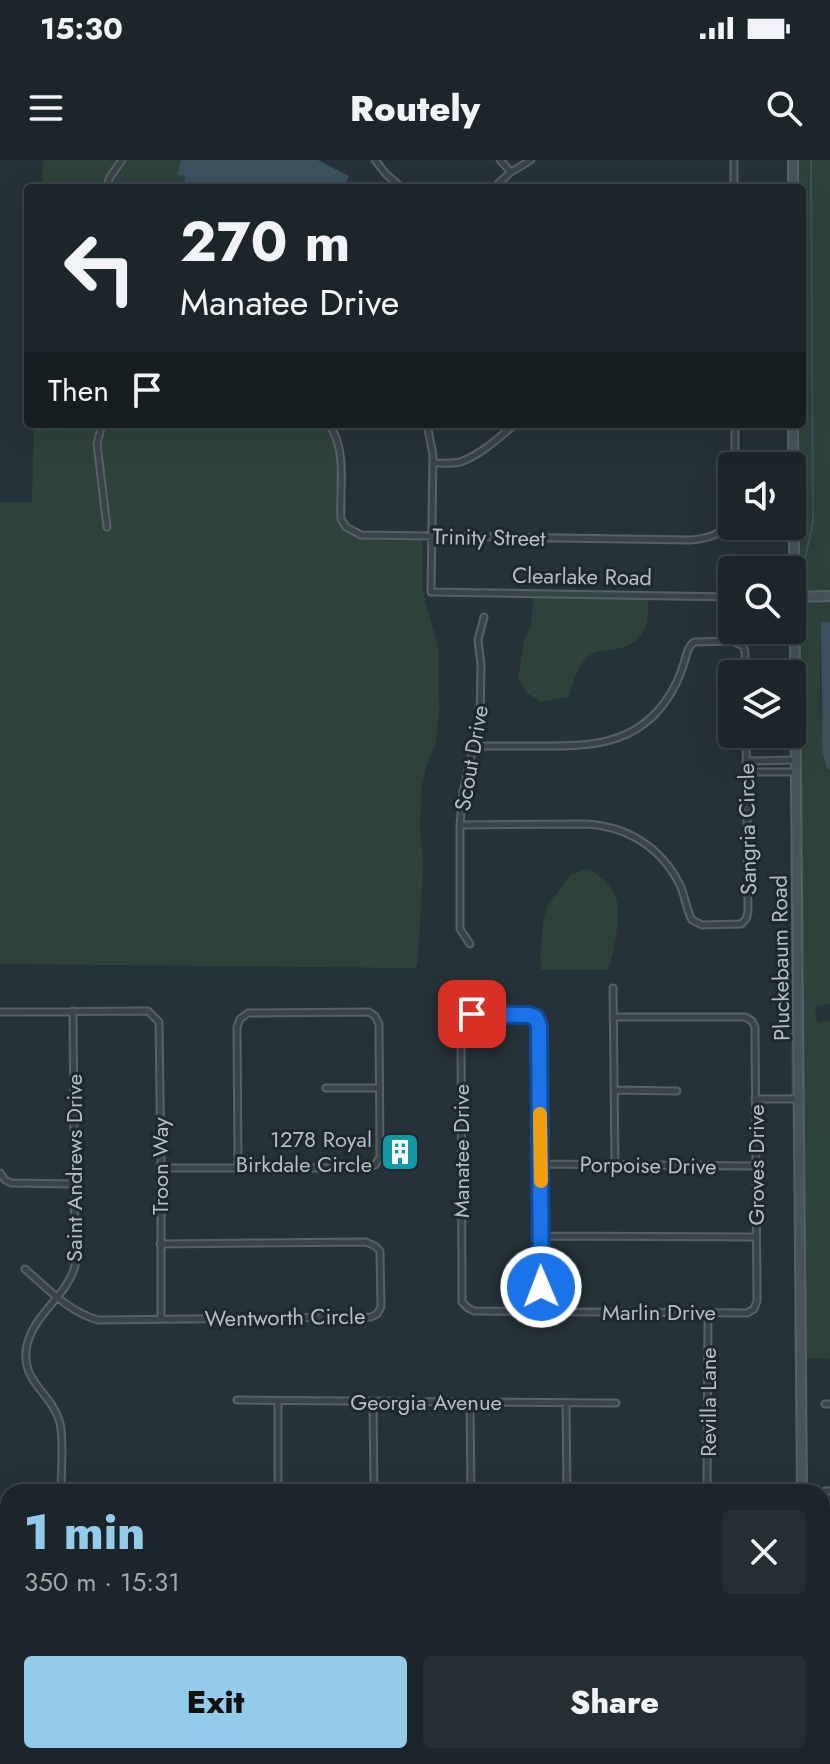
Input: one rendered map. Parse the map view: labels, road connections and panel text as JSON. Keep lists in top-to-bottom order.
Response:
{
  "streets": {
    "street": [
      "Trinity Street",
      "Clearlake Road",
      "Scout Drive",
      "Sangria Circle",
      "Pluckebaum Road",
      "Manatee Drive",
      "Porpoise Drive",
      "Groves Drive",
      "Troon Way",
      "Saint Andrews Drive",
      "Marlin Drive",
      "Wentworth Circle",
      "Georgia Avenue",
      "Revilla Lane"
    ]
  },
  "crossings": [
    ["Trinity Street", "Clearlake Road"],
    ["Scout Drive", "Sangria Circle"],
    ["Manatee Drive", "Porpoise Drive"],
    ["Manatee Drive", "Marlin Drive"],
    ["Porpoise Drive", "Groves Drive"],
    ["Groves Drive", "Marlin Drive"],
    ["Troon Way", "Saint Andrews Drive"],
    ["Troon Way", "Wentworth Circle"],
    ["Saint Andrews Drive", "Wentworth Circle"],
    ["Marlin Drive", "Revilla Lane"]
  ],
  "places": {
    "building": ["1278 Royal Birkdale Circle"]
  },
  "page": {
    "status": "15:30",
    "header": "Routely",
    "turn": ["270 m", "Manatee Drive"],
    "then": "Then",
    "heading": ["1 min", "350 m · 15:31"],
    "buttons": ["Exit", "Share"]
  }
}
